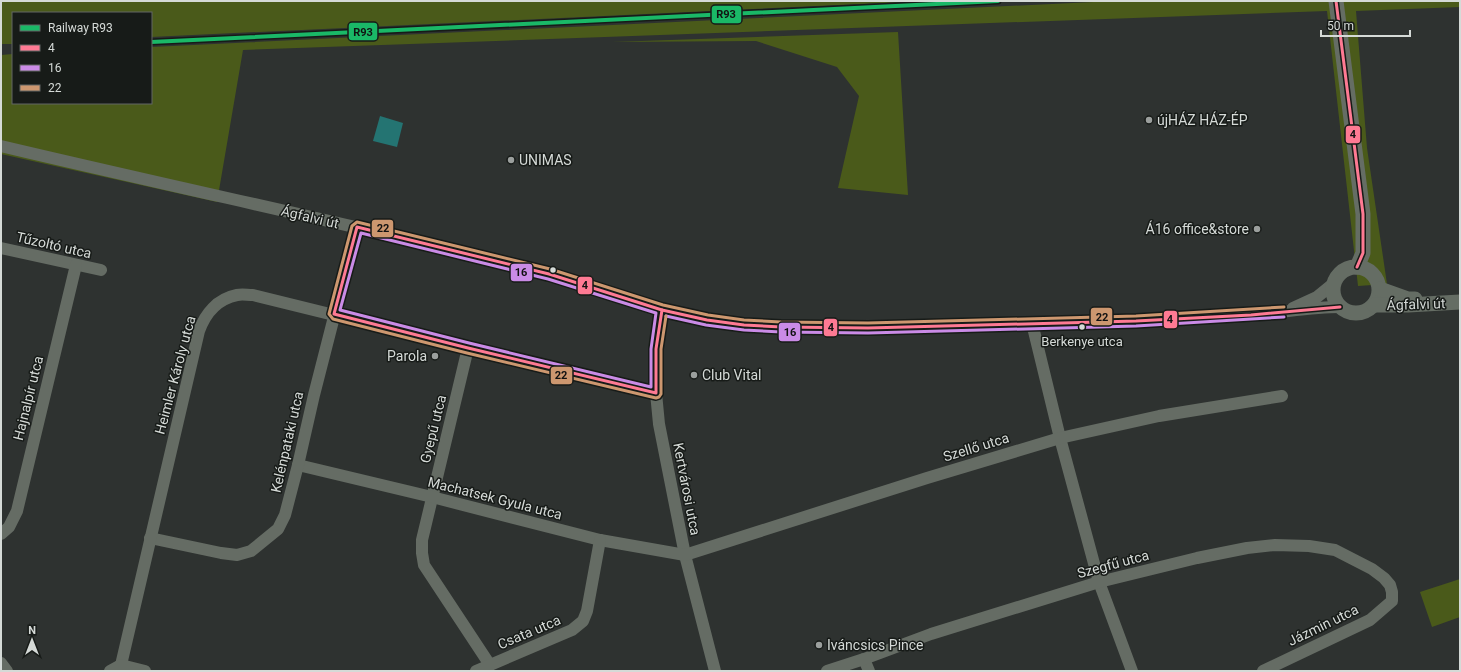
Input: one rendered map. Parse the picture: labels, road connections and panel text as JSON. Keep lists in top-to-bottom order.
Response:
{
  "streets": {
    "main road": ["Ágfalvi út"],
    "street": [
      "Tűzoltó utca",
      "Heimler Károly utca",
      "Hajnalpír utca",
      "Gyepű utca",
      "Kelénpataki utca",
      "Szellő utca",
      "Kertvárosi utca",
      "Machatsek Gyula utca",
      "Szegfű utca",
      "Jázmin utca",
      "Csata utca"
    ]
  },
  "crossings": [
    ["Ágfalvi út", "Kelénpataki utca"],
    ["Ágfalvi út", "Kertvárosi utca"],
    ["Tűzoltó utca", "Hajnalpír utca"],
    ["Heimler Károly utca", "Gyepű utca"],
    ["Heimler Károly utca", "Kelénpataki utca"],
    ["Heimler Károly utca", "Kertvárosi utca"],
    ["Gyepű utca", "Machatsek Gyula utca"],
    ["Gyepű utca", "Csata utca"],
    ["Kelénpataki utca", "Machatsek Gyula utca"],
    ["Szellő utca", "Kertvárosi utca"],
    ["Szellő utca", "Machatsek Gyula utca"],
    ["Kertvárosi utca", "Machatsek Gyula utca"],
    ["Machatsek Gyula utca", "Csata utca"],
    ["Szegfű utca", "Jázmin utca"]
  ],
  "places": [
    "újHÁZ HÁZ-ÉP",
    "UNIMAS",
    "Á16 office&store",
    "Berkenye utca",
    "Parola",
    "Club Vital",
    "Iváncsics Pince"
  ],
  "lines": [
    "rail line R93",
    "transit line 4",
    "transit line 22",
    "transit line 16"
  ],
  "legend": [
    "Railway R93",
    "4",
    "16",
    "22"
  ],
  "scale_bar": "50 m",
  "north": "top"
}
